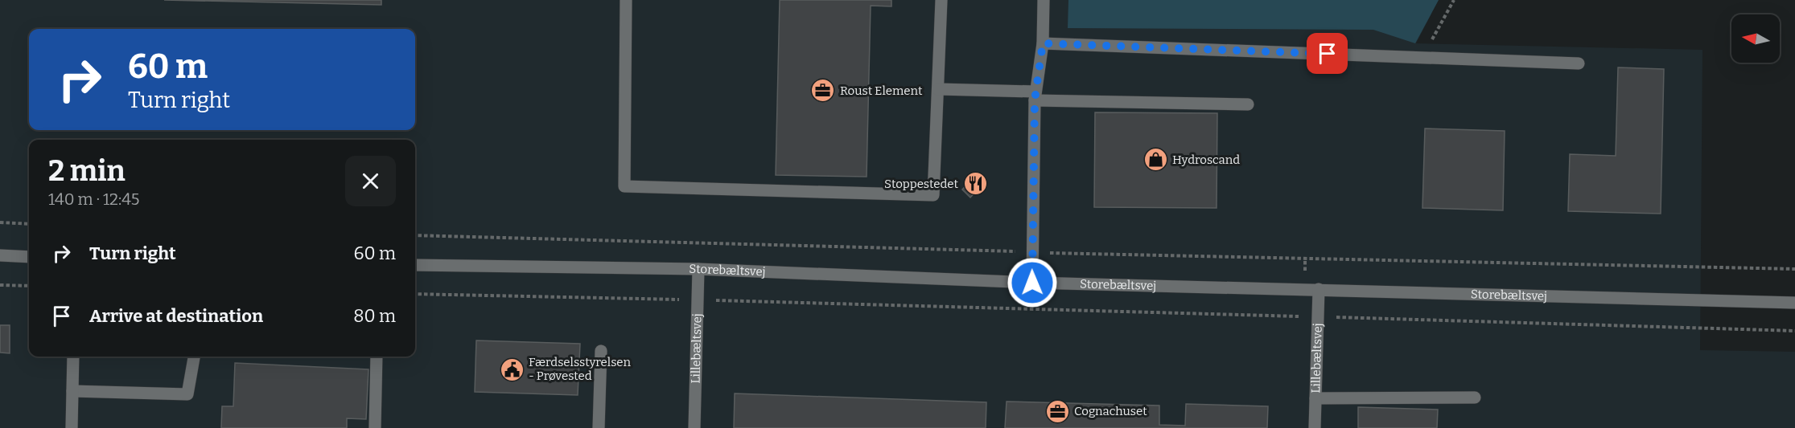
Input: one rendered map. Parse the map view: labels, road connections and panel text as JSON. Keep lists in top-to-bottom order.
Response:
{
  "streets": {
    "street": ["Storebæltsvej", "Lillebæltsvej"]
  },
  "crossings": [
    ["Storebæltsvej", "Lillebæltsvej"]
  ],
  "places": {
    "office": ["Roust Element", "Cognachuset"],
    "shop": ["Hydroscand"],
    "restaurant": ["Stoppestedet"],
    "public building": ["Færdselsstyrelsen - Prøvested"]
  },
  "north": "left",
  "page": {
    "turn": ["60 m", "Turn right"],
    "heading": ["2 min", "140 m · 12:45"],
    "list": [
      {
        "name": "Turn right",
        "value": "60 m"
      },
      {
        "name": "Arrive at destination",
        "value": "80 m"
      }
    ]
  }
}
